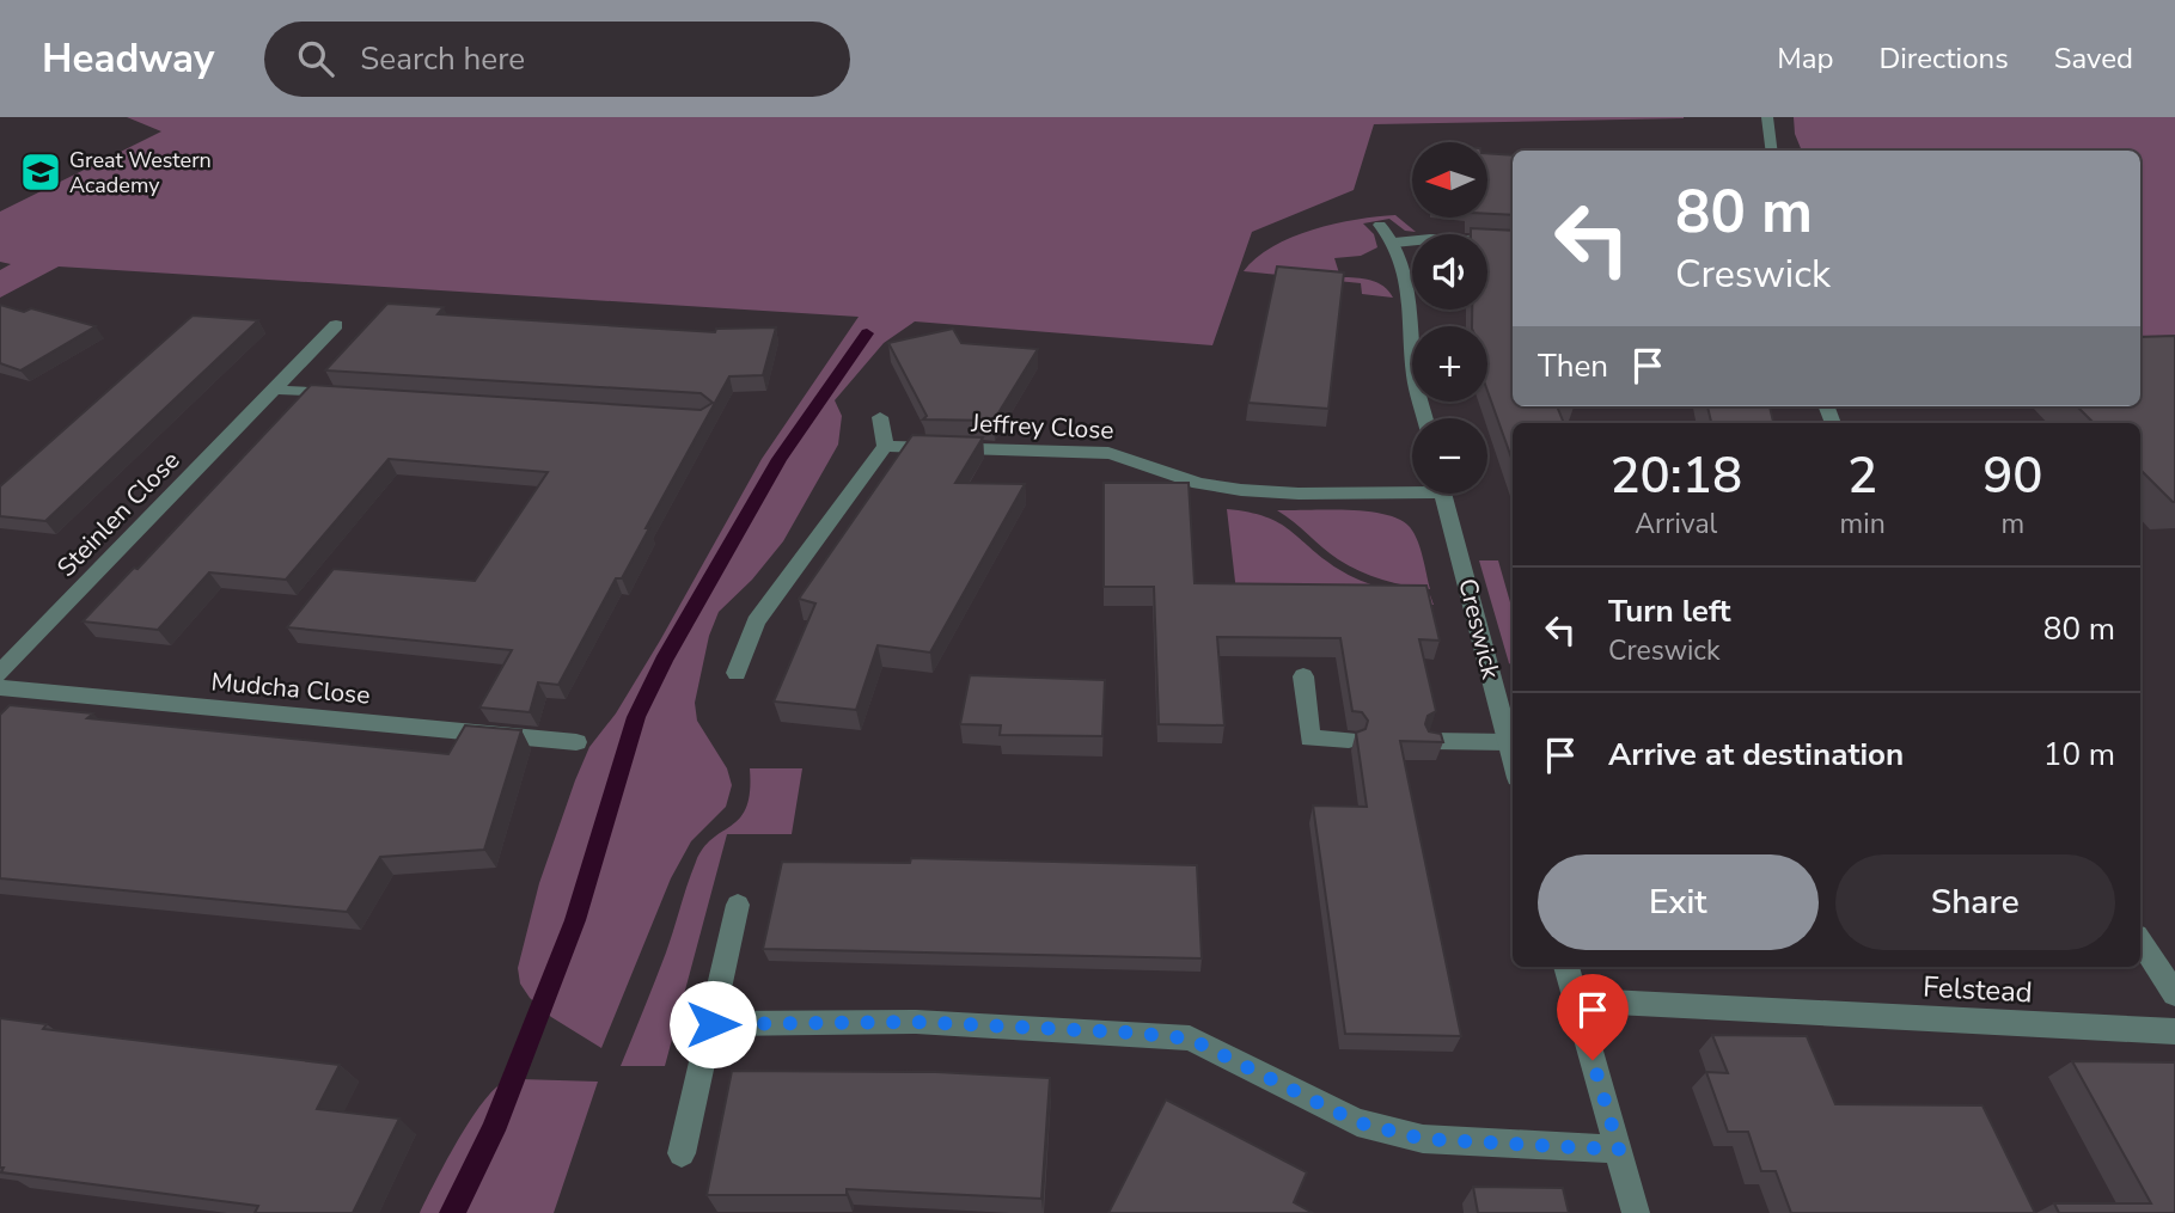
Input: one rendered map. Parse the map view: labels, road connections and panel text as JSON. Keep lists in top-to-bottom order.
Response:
{
  "streets": {
    "street": [
      "Jeffrey Close",
      "Steinlen Close",
      "Creswick",
      "Mudcha Close",
      "Felstead"
    ]
  },
  "crossings": [
    ["Steinlen Close", "Mudcha Close"]
  ],
  "places": {
    "school or university": ["Great Western Academy"]
  },
  "north": "left",
  "page": {
    "header": "Headway",
    "search": "Search here",
    "nav": ["Map", "Directions", "Saved"],
    "map_buttons": ["+", "−"],
    "turn": ["80 m", "Creswick"],
    "then": "Then",
    "eta": [
      "20:18",
      "Arrival",
      "2",
      "min",
      "90",
      "m"
    ],
    "list": [
      {
        "name": "Turn left",
        "note": "Creswick",
        "value": "80 m"
      },
      {
        "name": "Arrive at destination",
        "value": "10 m"
      }
    ],
    "buttons": ["Exit", "Share"]
  }
}
